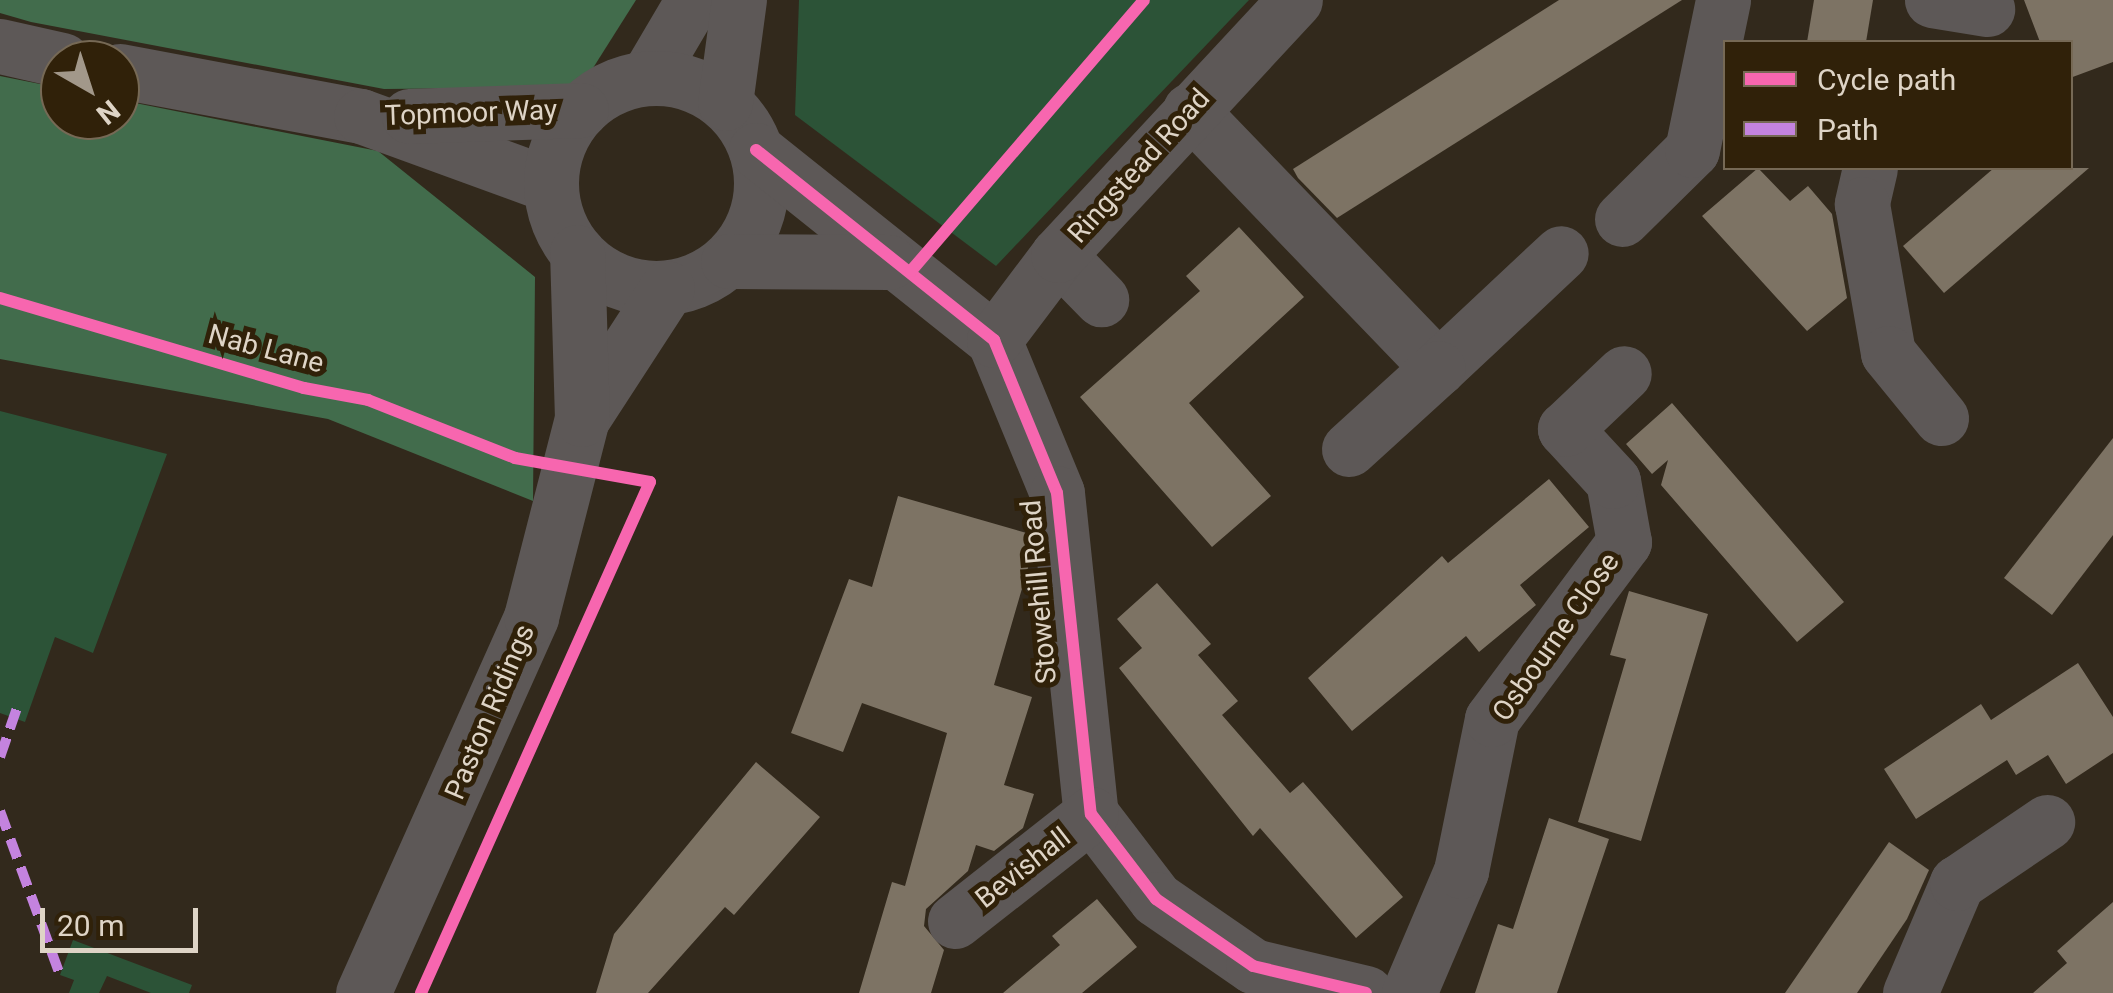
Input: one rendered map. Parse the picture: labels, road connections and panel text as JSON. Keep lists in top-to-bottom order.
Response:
{
  "streets": {
    "street": [
      "Topmoor Way",
      "Ringstead Road",
      "Stowehill Road",
      "Osbourne Close",
      "Paston Ridings",
      "Bevishall"
    ],
    "cycle path": ["Nab Lane"]
  },
  "crossings": [
    ["Topmoor Way", "Paston Ridings"],
    ["Ringstead Road", "Stowehill Road"],
    ["Stowehill Road", "Bevishall"]
  ],
  "legend": ["Cycle path", "Path"],
  "scale_bar": "20 m",
  "north": "bottom right"
}
